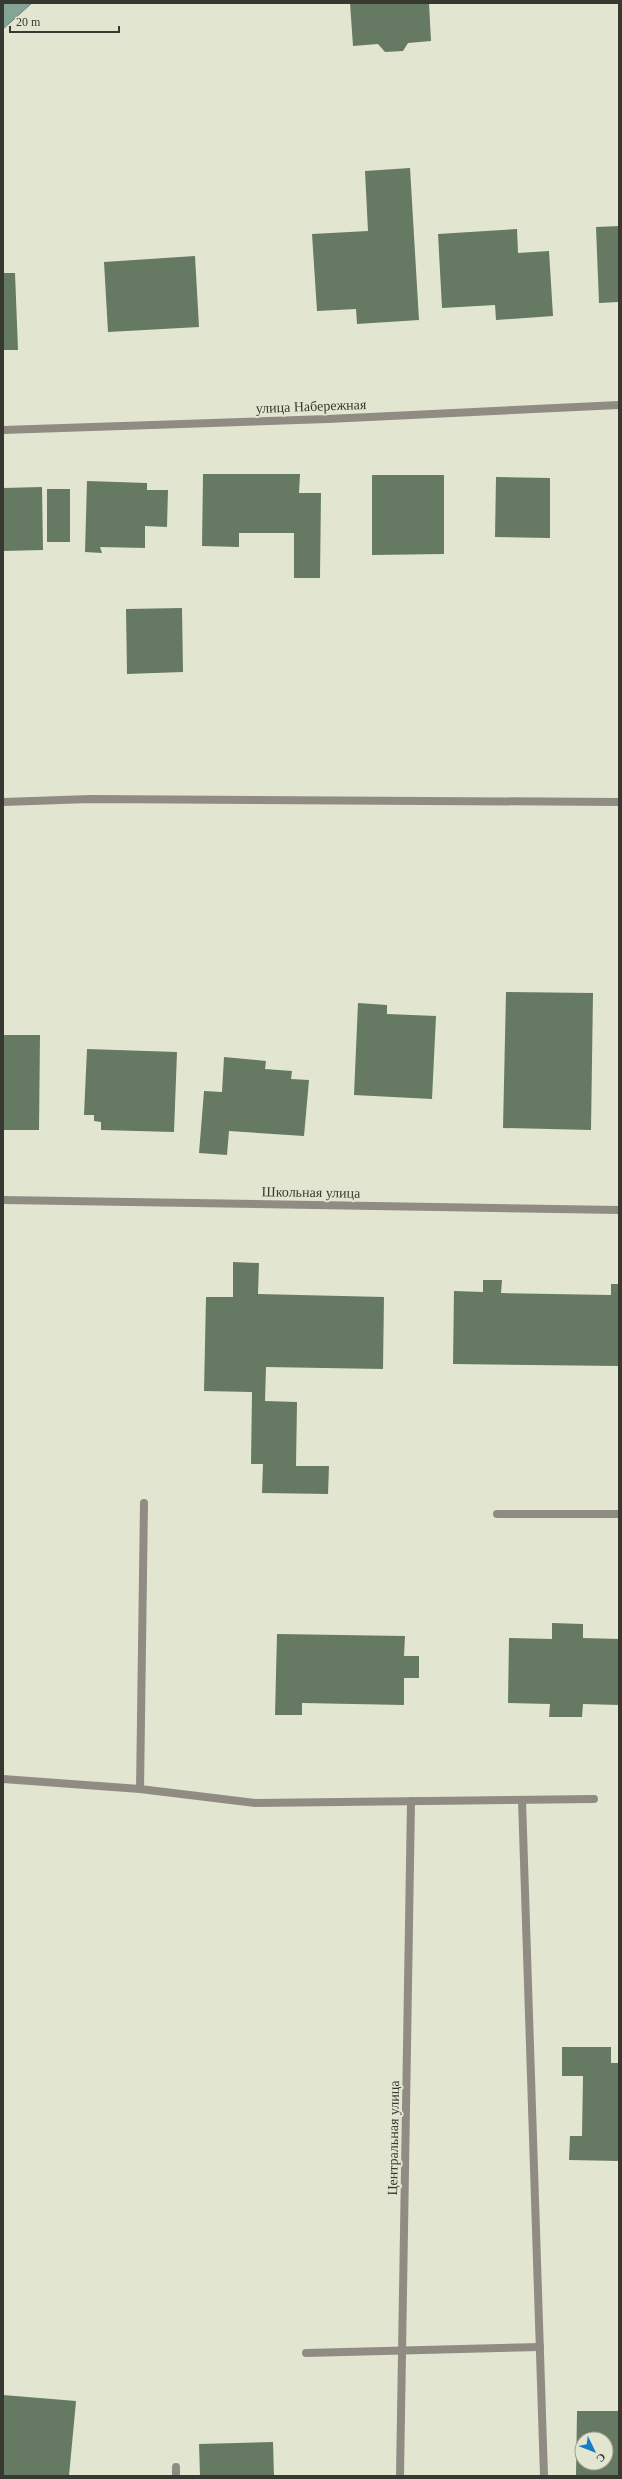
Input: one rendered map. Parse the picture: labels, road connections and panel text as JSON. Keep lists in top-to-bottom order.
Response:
{
  "streets": {
    "street": ["улица Набережная", "Школьная улица", "Центральная улица"]
  },
  "scale_bar": "20 m",
  "north": "bottom right"
}
